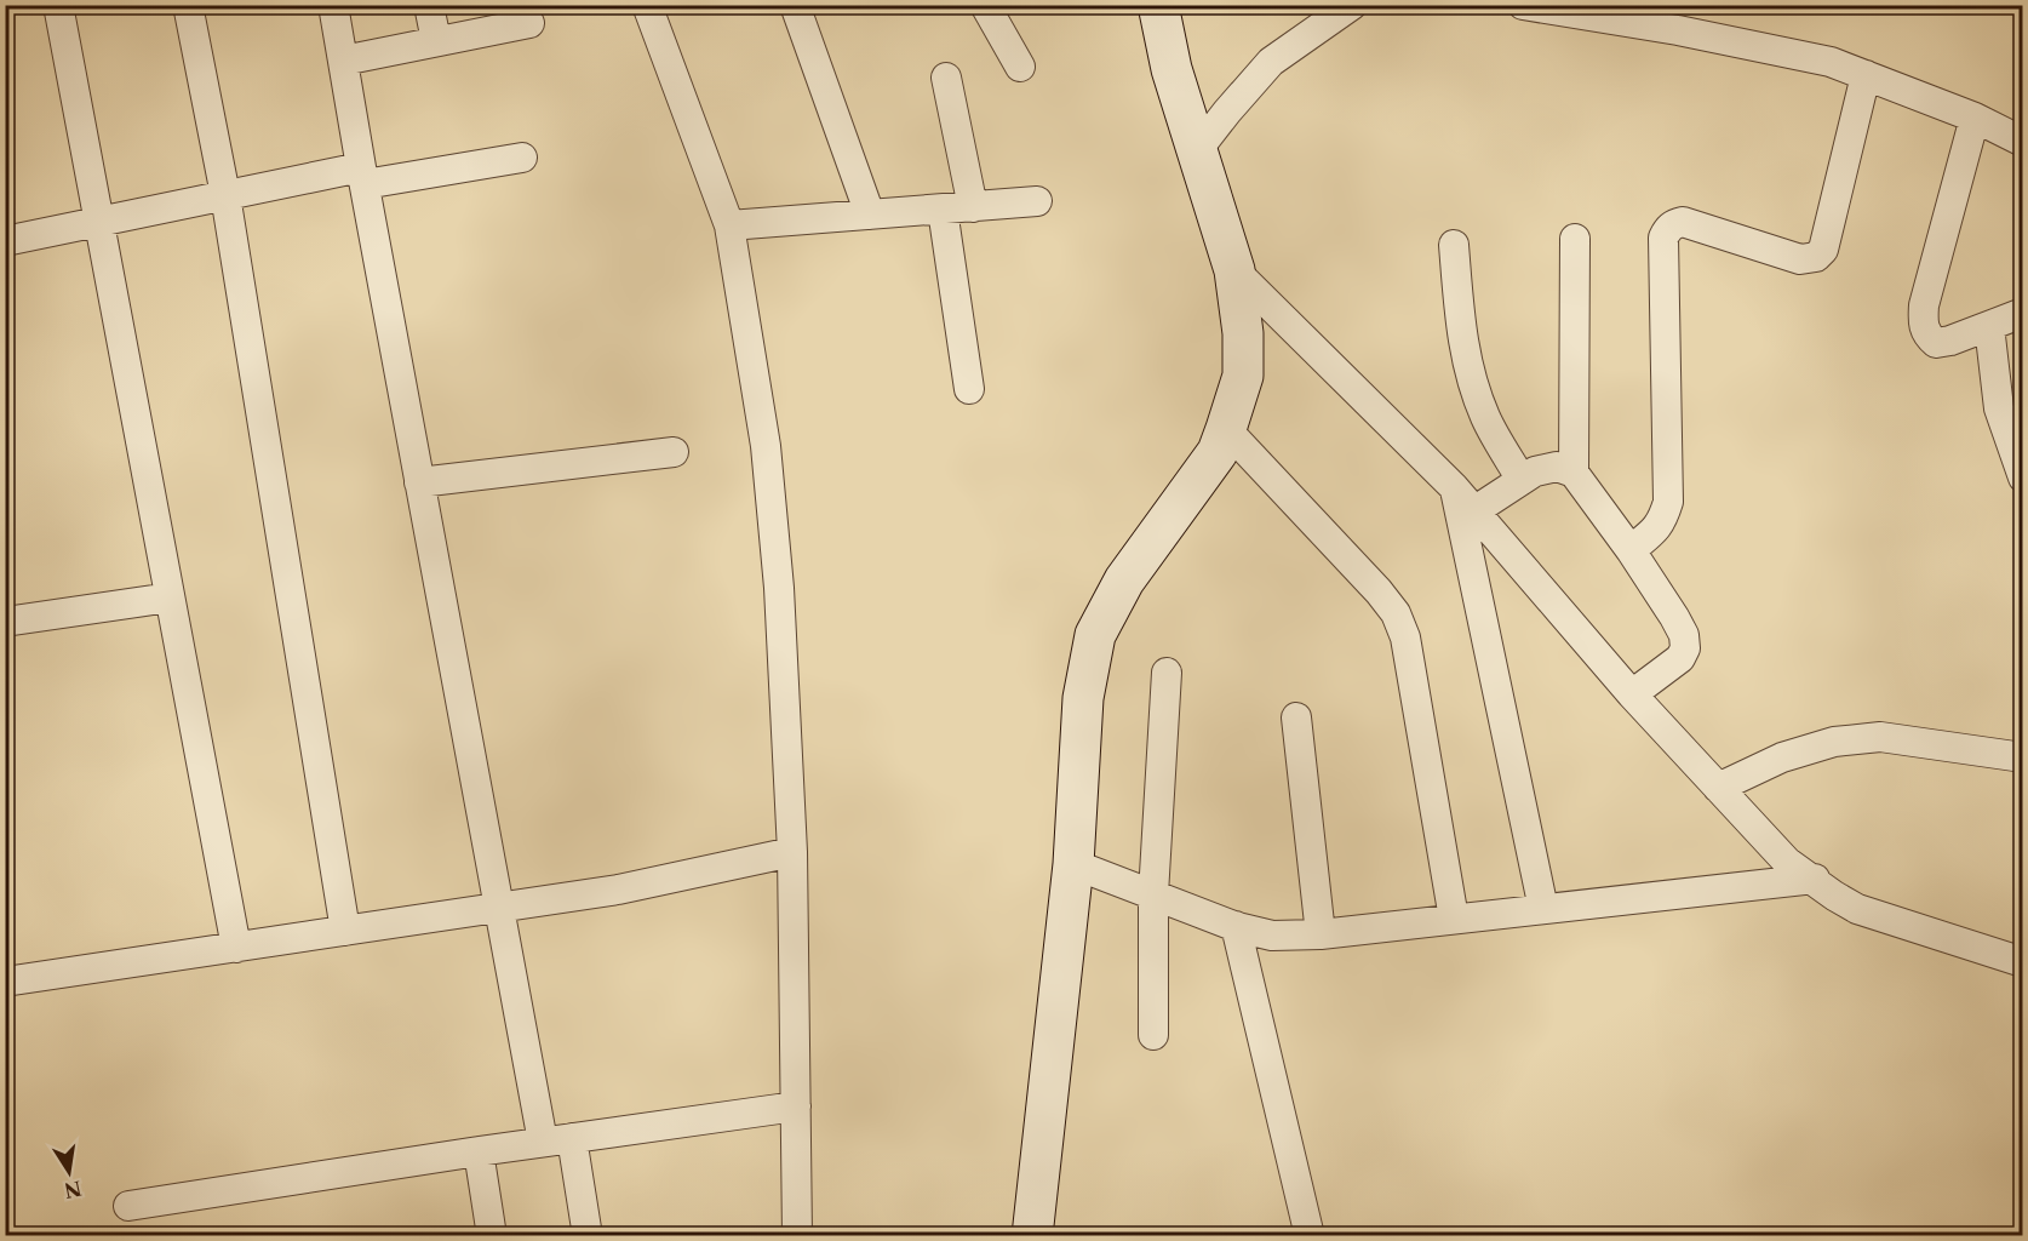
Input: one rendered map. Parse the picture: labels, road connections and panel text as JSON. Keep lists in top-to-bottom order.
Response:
{
  "north": "bottom"
}
